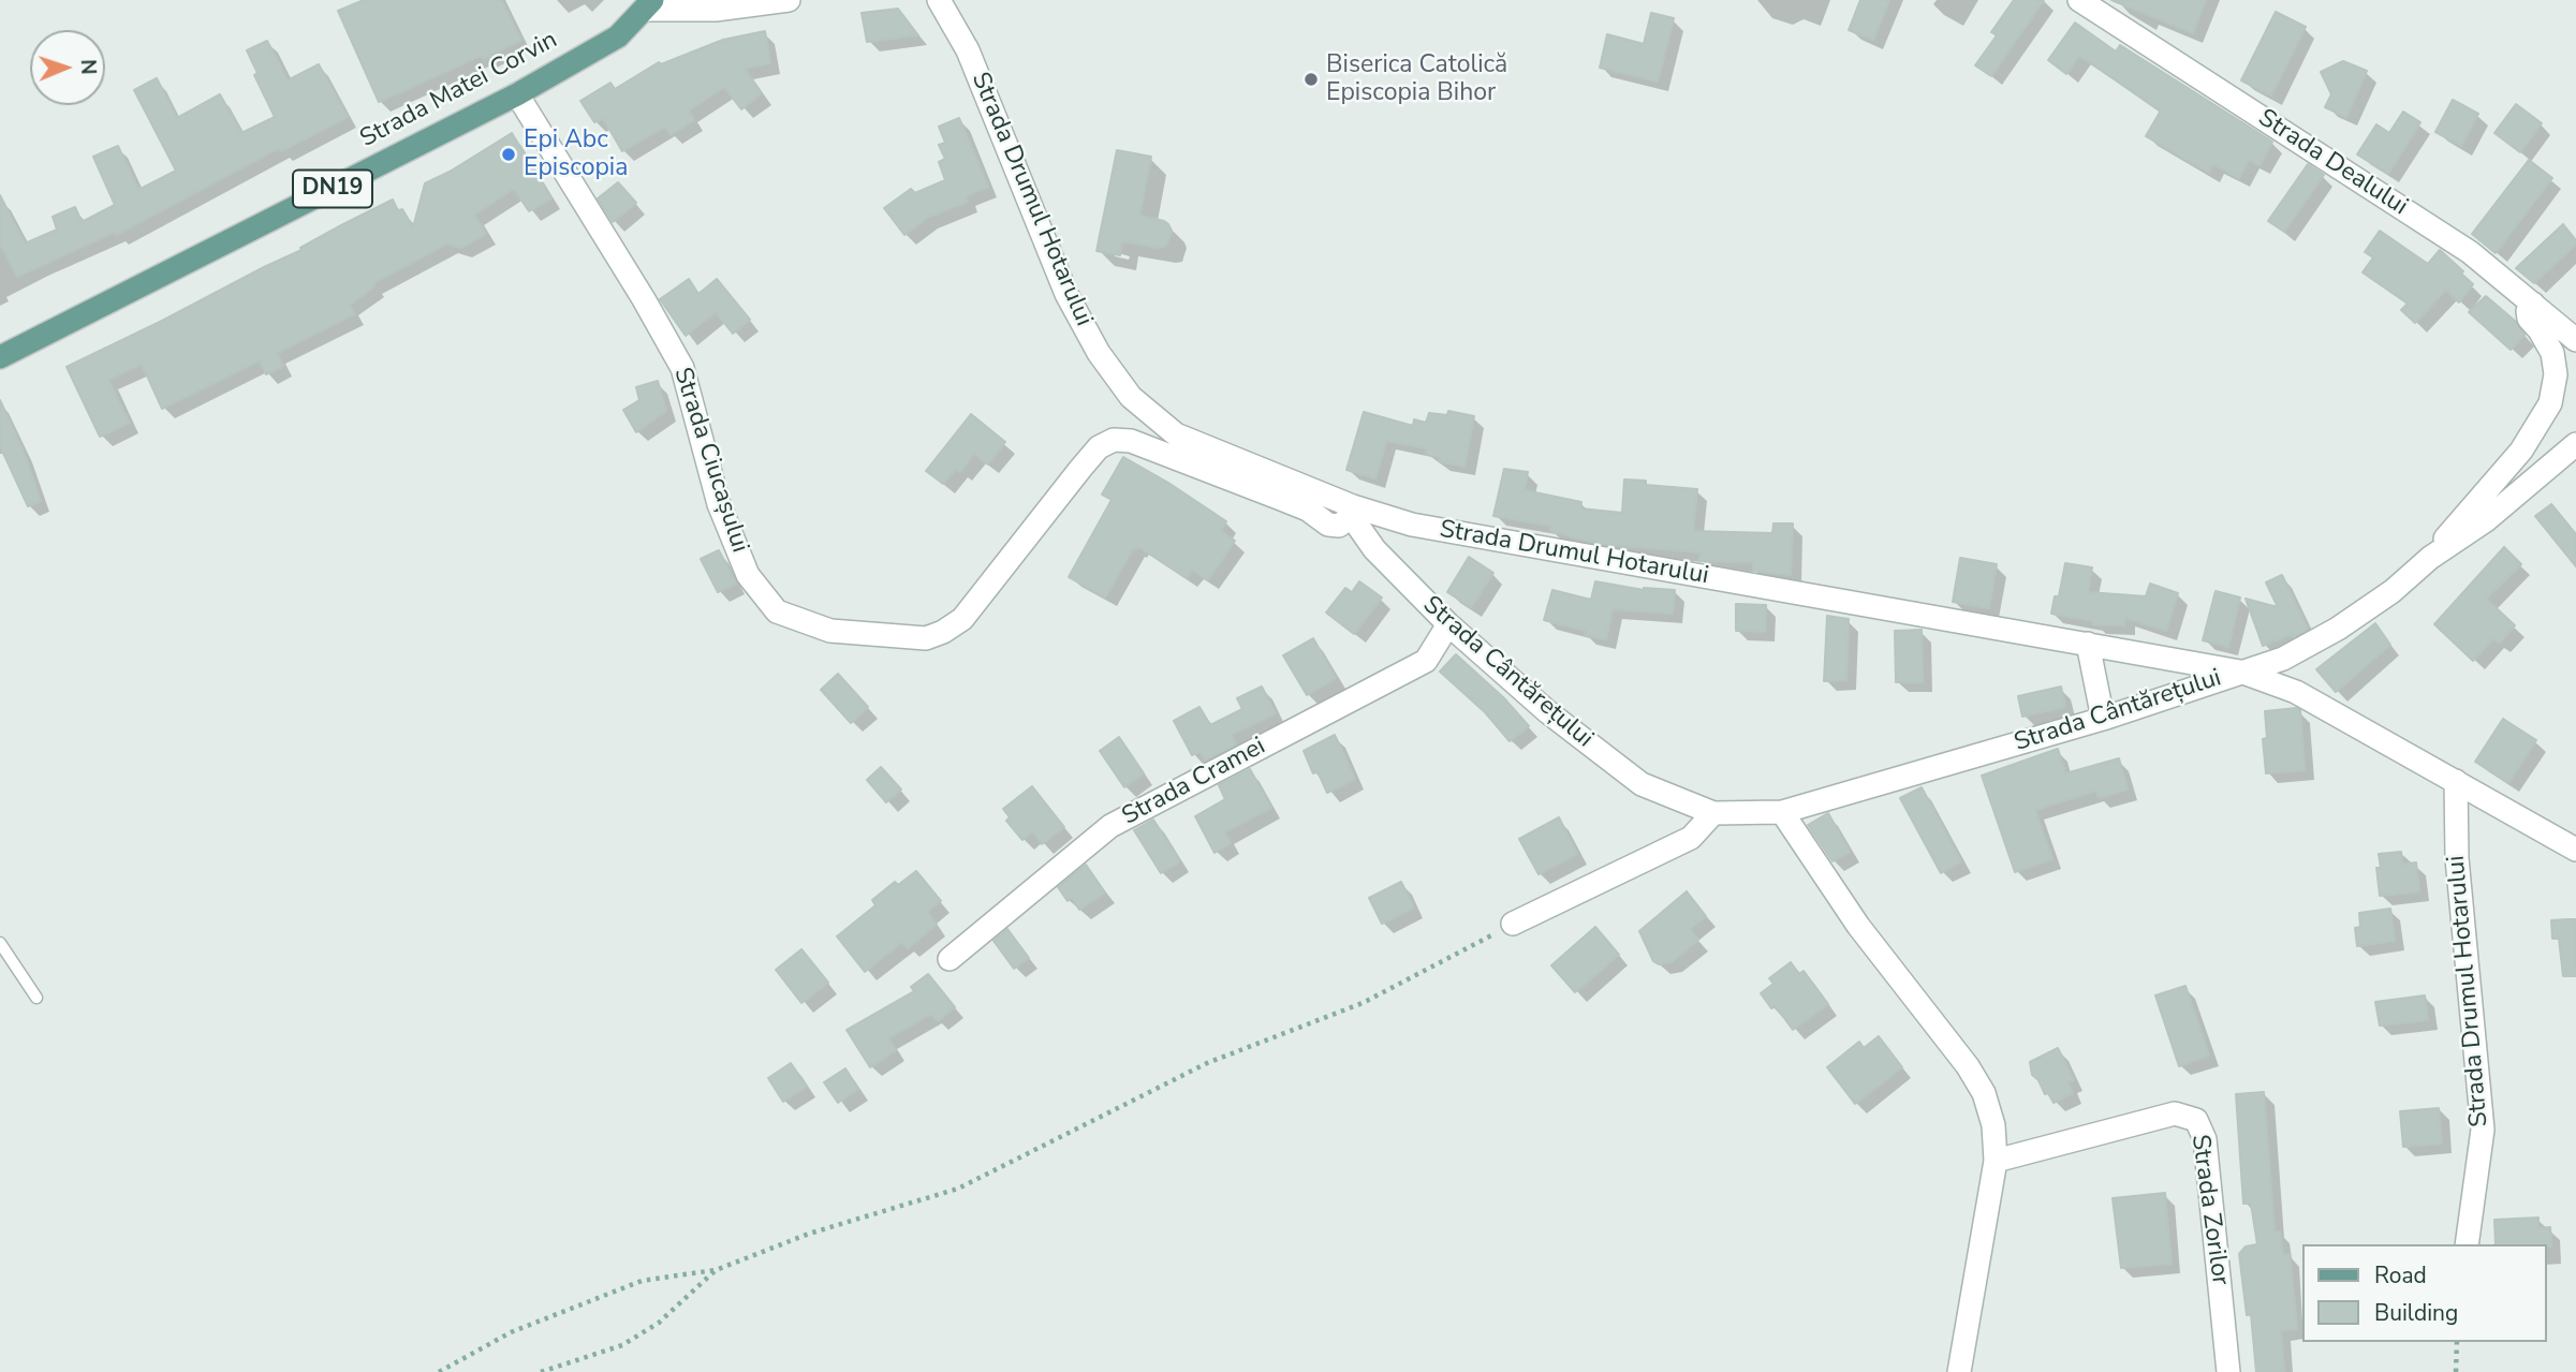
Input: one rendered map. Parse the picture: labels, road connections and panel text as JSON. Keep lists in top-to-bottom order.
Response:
{
  "streets": {
    "main road": ["Strada Matei Corvin", "DN19"],
    "street": [
      "Strada Dealului",
      "Strada Drumul Hotarului",
      "Strada Ciucașului",
      "Strada Cântărețului",
      "Strada Cramei",
      "Strada Zorilor"
    ]
  },
  "crossings": [
    ["Strada Matei Corvin", "Strada Ciucașului"],
    ["Strada Dealului", "Strada Cântărețului"],
    ["Strada Drumul Hotarului", "Strada Ciucașului"],
    ["Strada Drumul Hotarului", "Strada Cântărețului"],
    ["Strada Ciucașului", "Strada Cântărețului"],
    ["Strada Cântărețului", "Strada Cramei"]
  ],
  "places": ["Biserica Catolică Episcopia Bihor", "Epi Abc Episcopia"],
  "legend": ["Road", "Building"],
  "north": "right"
}
